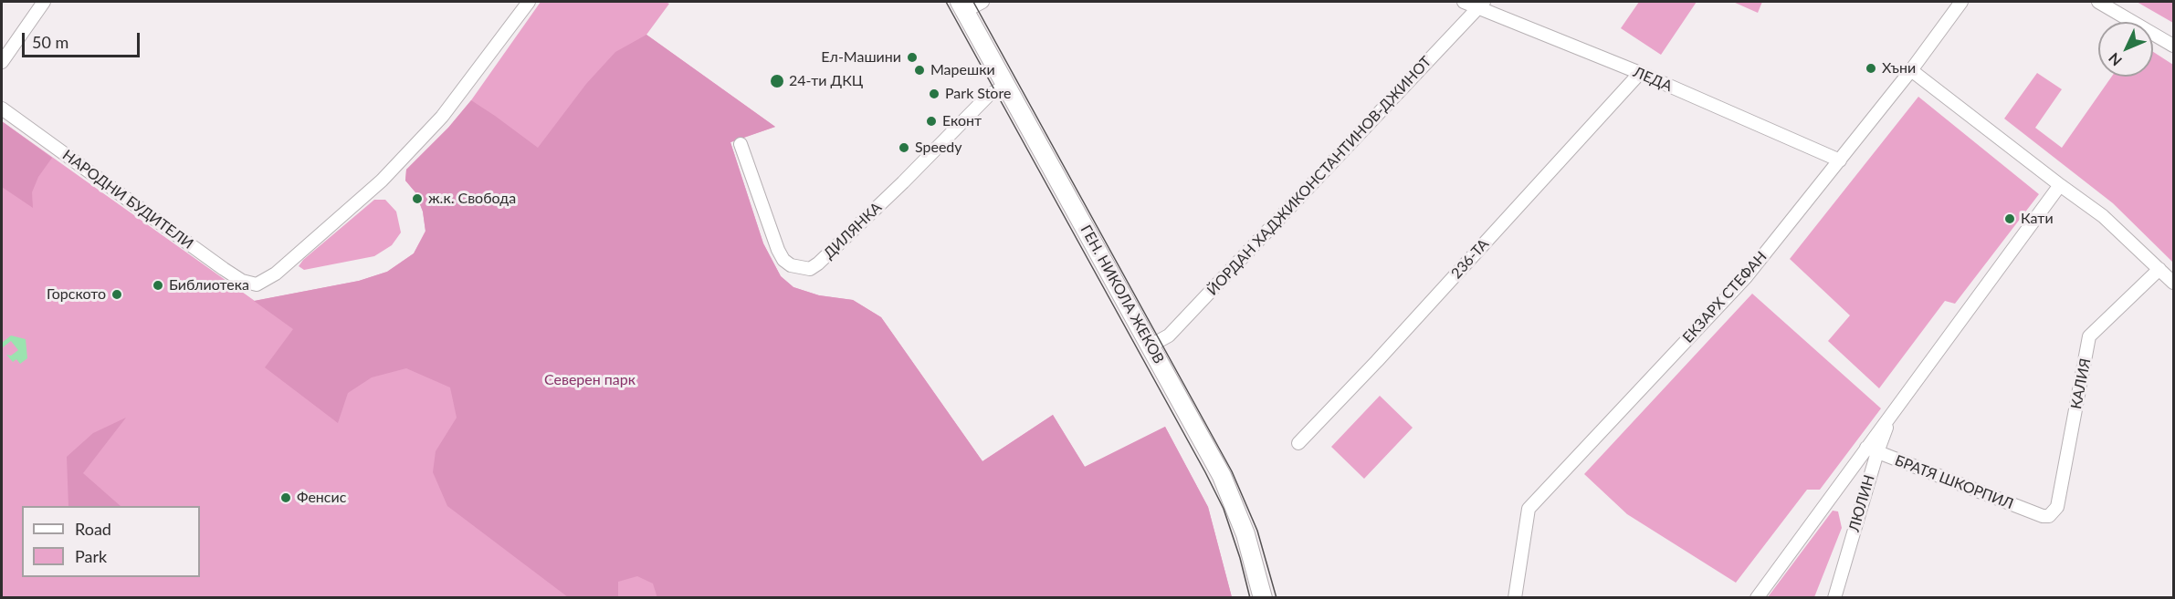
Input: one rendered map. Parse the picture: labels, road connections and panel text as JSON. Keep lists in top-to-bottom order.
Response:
{
  "streets": {
    "street": [
      "ЛЕДА",
      "ЙОРДАН ХАДЖИКОНСТАНТИНОВ-ДЖИНОТ",
      "НАРОДНИ БУДИТЕЛИ",
      "ДИЛЯНКА",
      "236-ТА",
      "ГЕН. НИКОЛА ЖЕКОВ",
      "ЕКЗАРХ СТЕФАН",
      "КАЛИЯ",
      "БРАТЯ ШКОРПИЛ",
      "ЛЮЛИН"
    ]
  },
  "crossings": [
    ["ЛЕДА", "ЙОРДАН ХАДЖИКОНСТАНТИНОВ-ДЖИНОТ"],
    ["ЛЕДА", "236-ТА"],
    ["ЛЕДА", "ЕКЗАРХ СТЕФАН"],
    ["ЙОРДАН ХАДЖИКОНСТАНТИНОВ-ДЖИНОТ", "ГЕН. НИКОЛА ЖЕКОВ"],
    ["ДИЛЯНКА", "ГЕН. НИКОЛА ЖЕКОВ"],
    ["КАЛИЯ", "БРАТЯ ШКОРПИЛ"],
    ["БРАТЯ ШКОРПИЛ", "ЛЮЛИН"]
  ],
  "parks": ["Северен парк"],
  "places": [
    "Ел-Машини",
    "Хъни",
    "Марешки",
    "24-ти ДКЦ",
    "Park Store",
    "Еконт",
    "Speedy",
    "ж.к. Свобода",
    "Кати",
    "Библиотека",
    "Горското",
    "Фенсис"
  ],
  "legend": ["Road", "Park"],
  "scale_bar": "50 m",
  "north": "bottom left"
}
